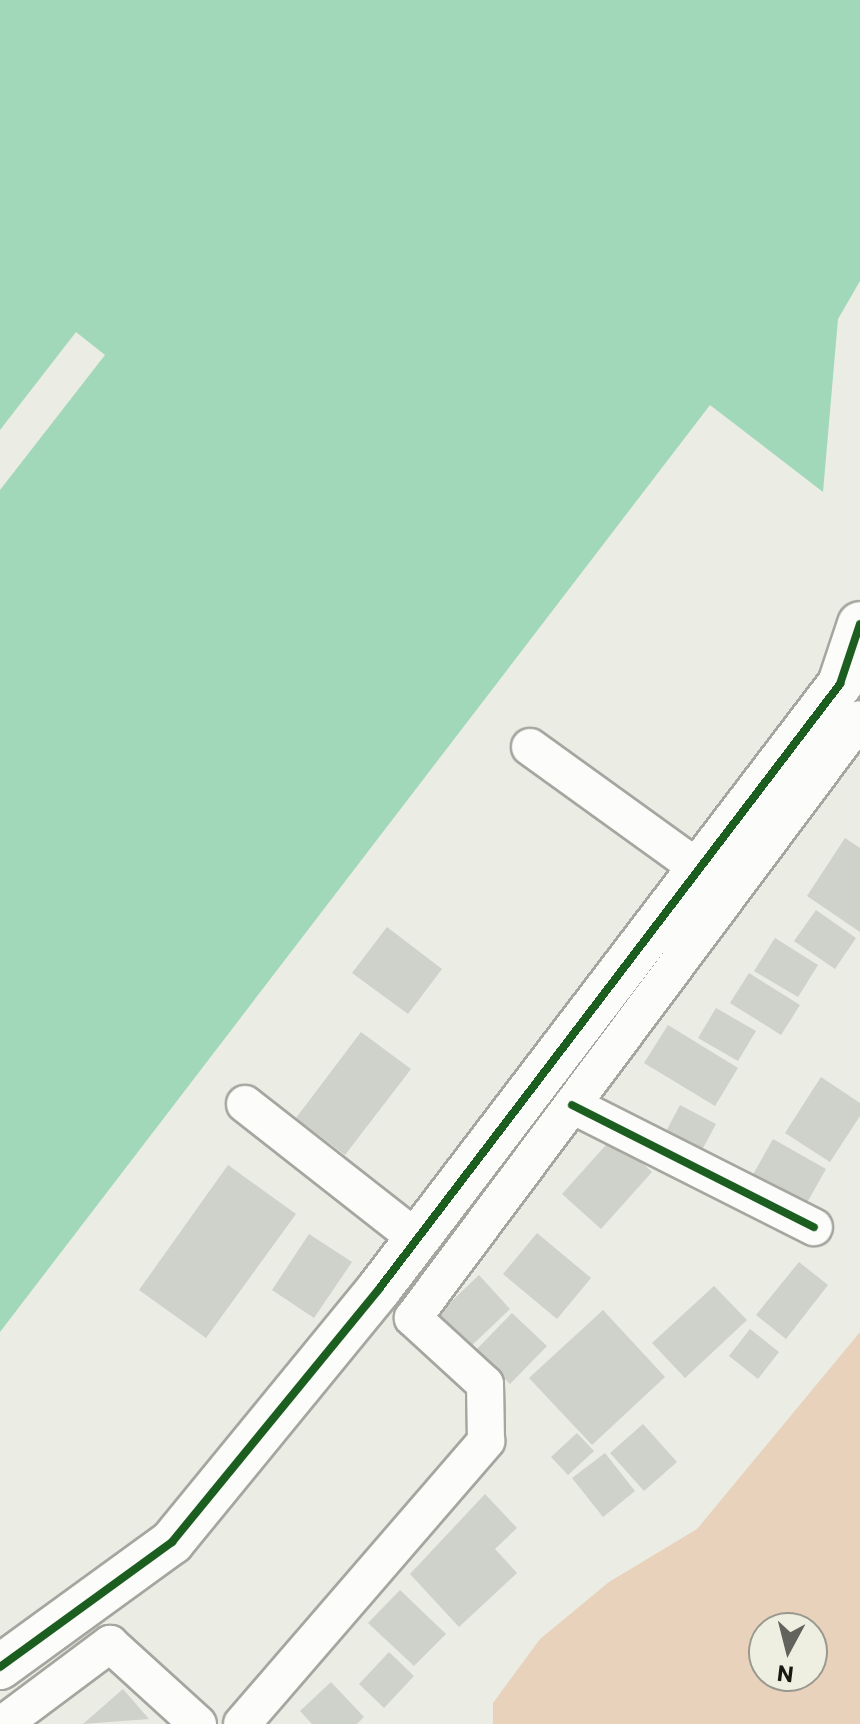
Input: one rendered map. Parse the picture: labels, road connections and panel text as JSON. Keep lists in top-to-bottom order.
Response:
{
  "north": "bottom"
}
